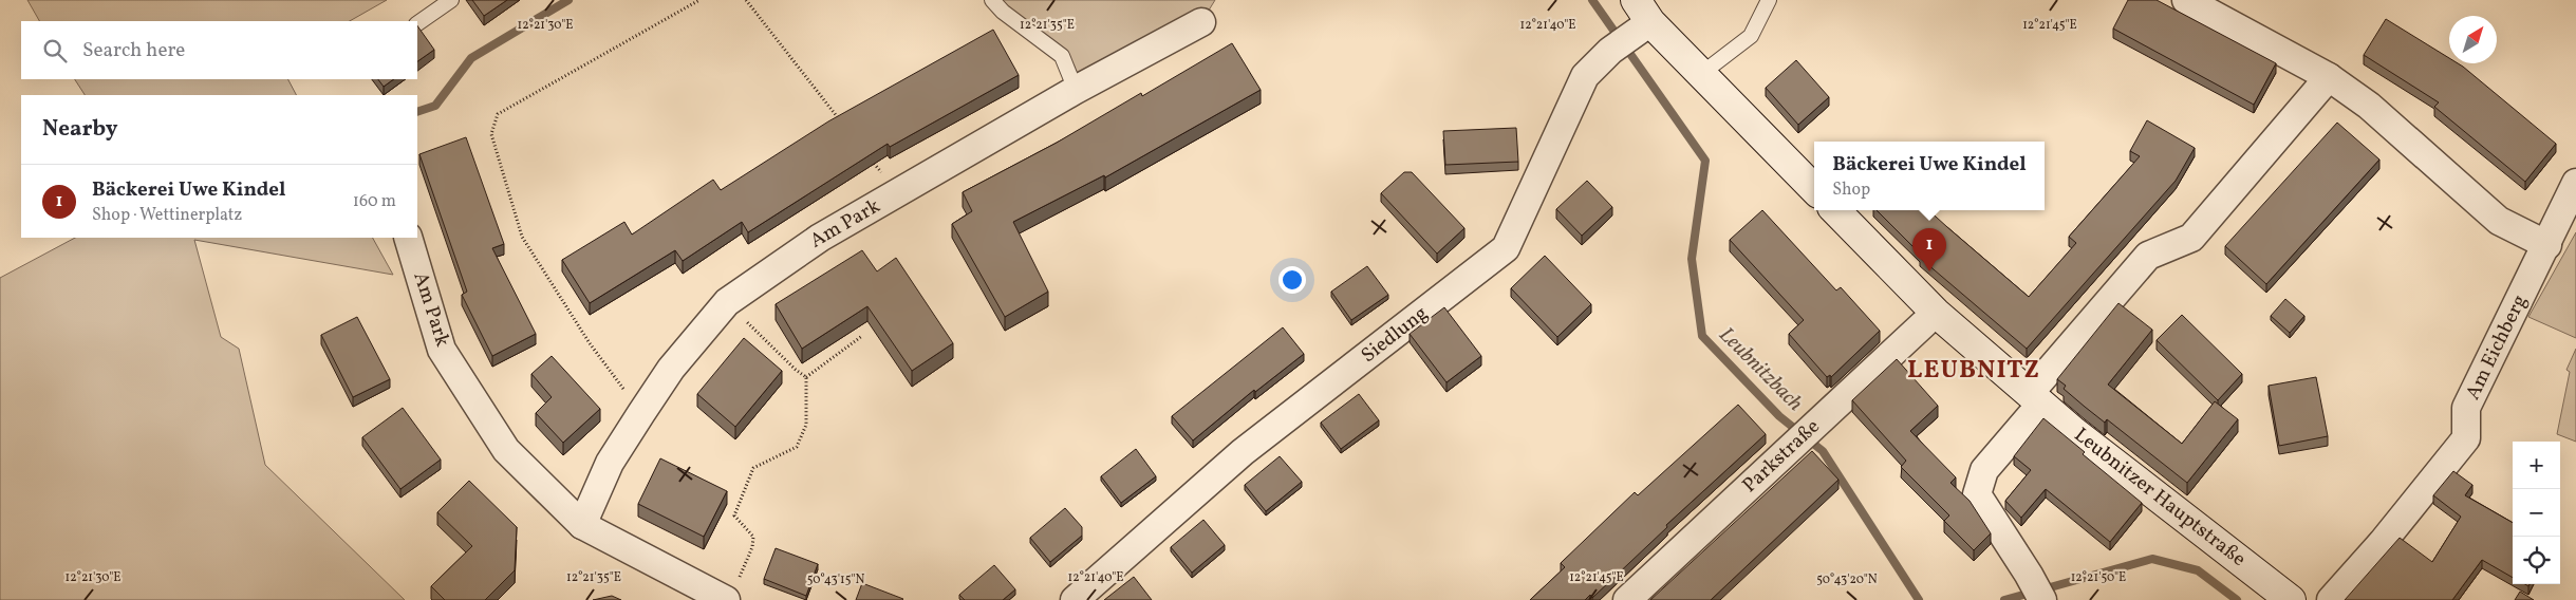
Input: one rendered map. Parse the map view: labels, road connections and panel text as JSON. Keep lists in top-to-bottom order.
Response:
{
  "streets": {
    "street": [
      "Am Park",
      "Siedlung",
      "Am Eichberg",
      "Parkstraße",
      "Leubnitzer Hauptstraße"
    ]
  },
  "crossings": [
    ["Parkstraße", "Leubnitzer Hauptstraße"]
  ],
  "districts": ["LEUBNITZ"],
  "water": ["Leubnitzbach"],
  "north": "top right",
  "page": {
    "search": "Search here",
    "heading": "Nearby",
    "popup": ["Bäckerei Uwe Kindel", "Shop"],
    "list": [
      {
        "mark": "1",
        "name": "Bäckerei Uwe Kindel",
        "note": "Shop · Wettinerplatz",
        "value": "160 m"
      }
    ],
    "pins": "1",
    "map_buttons": ["+", "−"]
  },
  "coordinates": [
    "12°21'30\"E",
    "12°21'35\"E",
    "12°21'40\"E",
    "12°21'45\"E",
    "12°21'50\"E",
    "50°43'15\"N",
    "50°43'20\"N"
  ]
}
